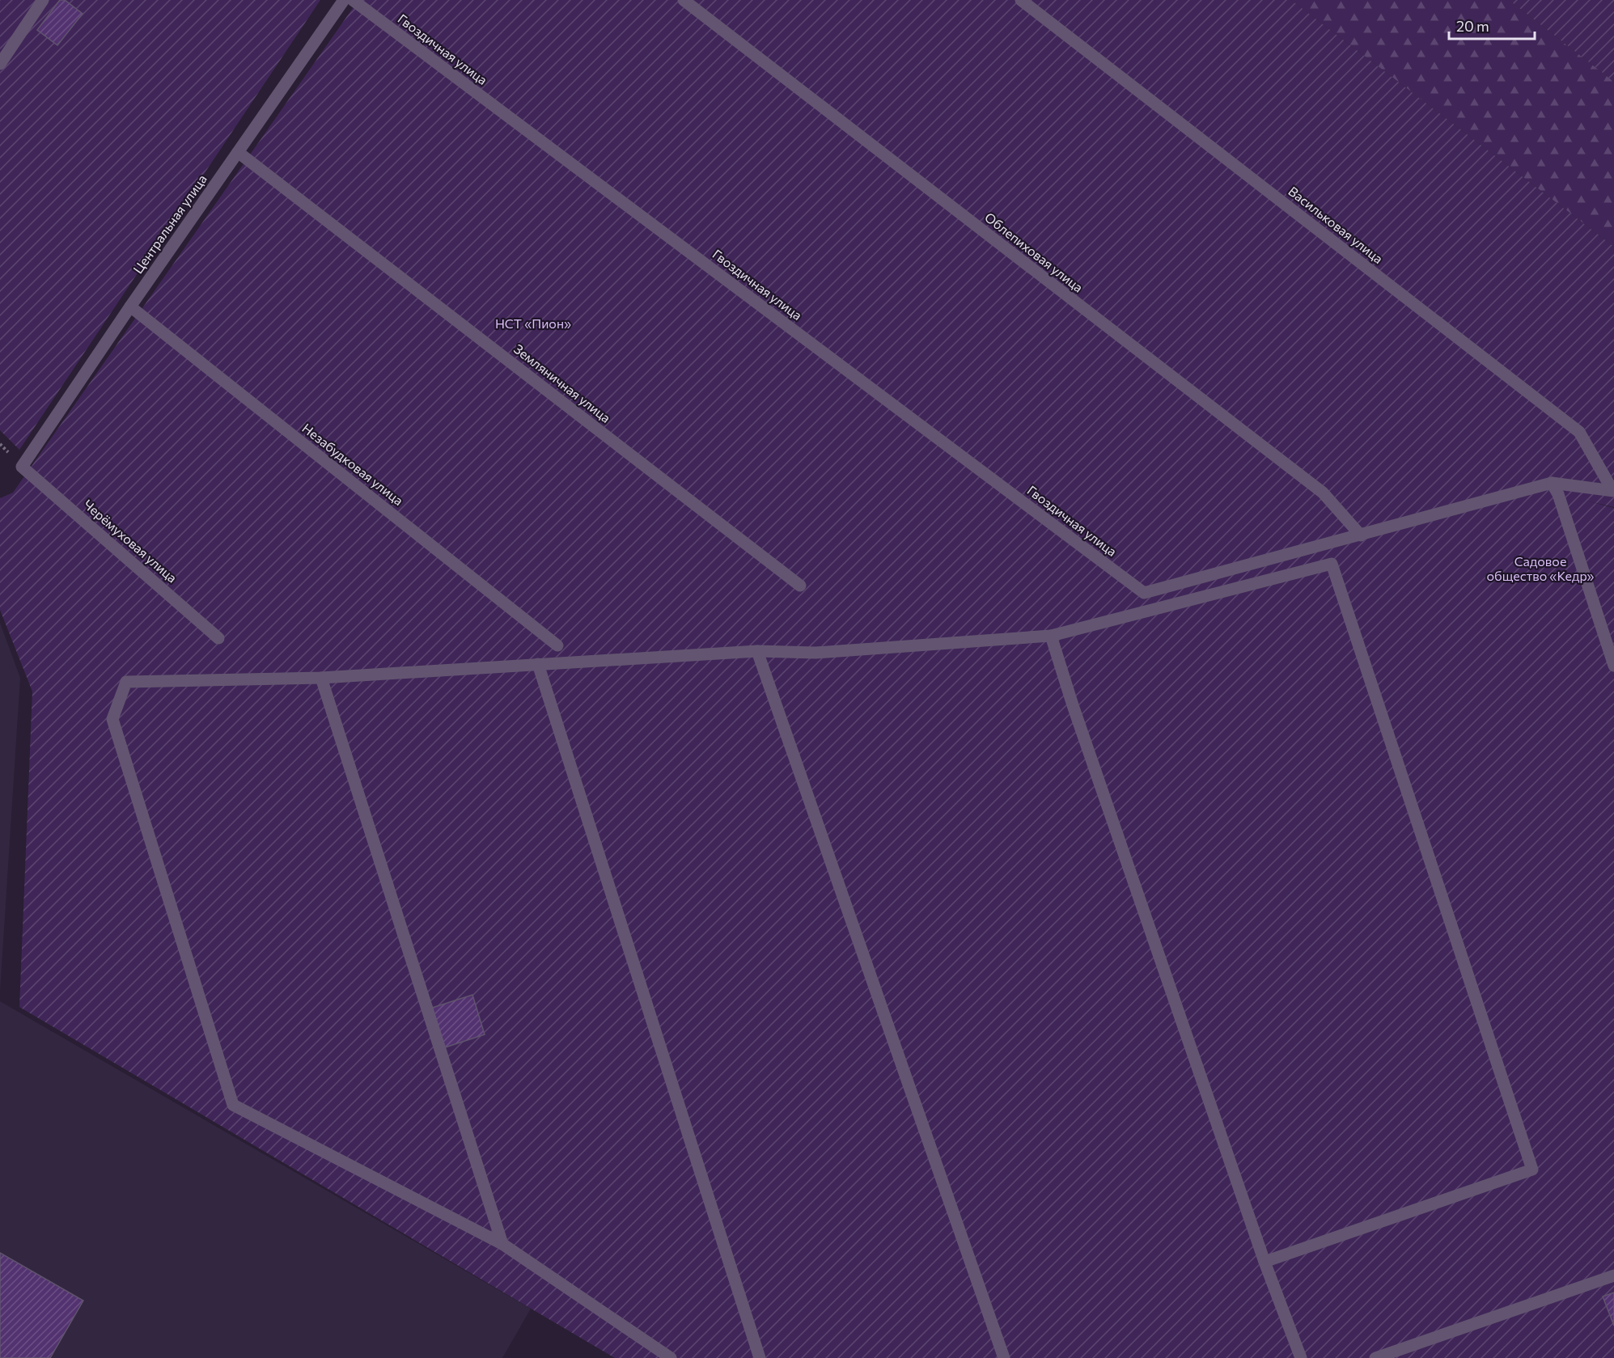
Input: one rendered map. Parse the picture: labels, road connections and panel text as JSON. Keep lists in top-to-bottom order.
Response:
{
  "streets": {
    "street": [
      "Гвоздичная улица",
      "Центральная улица",
      "Васильковая улица",
      "Облепиховая улица",
      "Земляничная улица",
      "Незабудковая улица",
      "Черёмуховая улица"
    ]
  },
  "crossings": [
    ["Гвоздичная улица", "Облепиховая улица"],
    ["Центральная улица", "Земляничная улица"],
    ["Центральная улица", "Незабудковая улица"],
    ["Центральная улица", "Черёмуховая улица"]
  ],
  "parks": ["НСТ «Пион»", "Садовое общество «Кедр»"],
  "scale_bar": "20 m"
}
